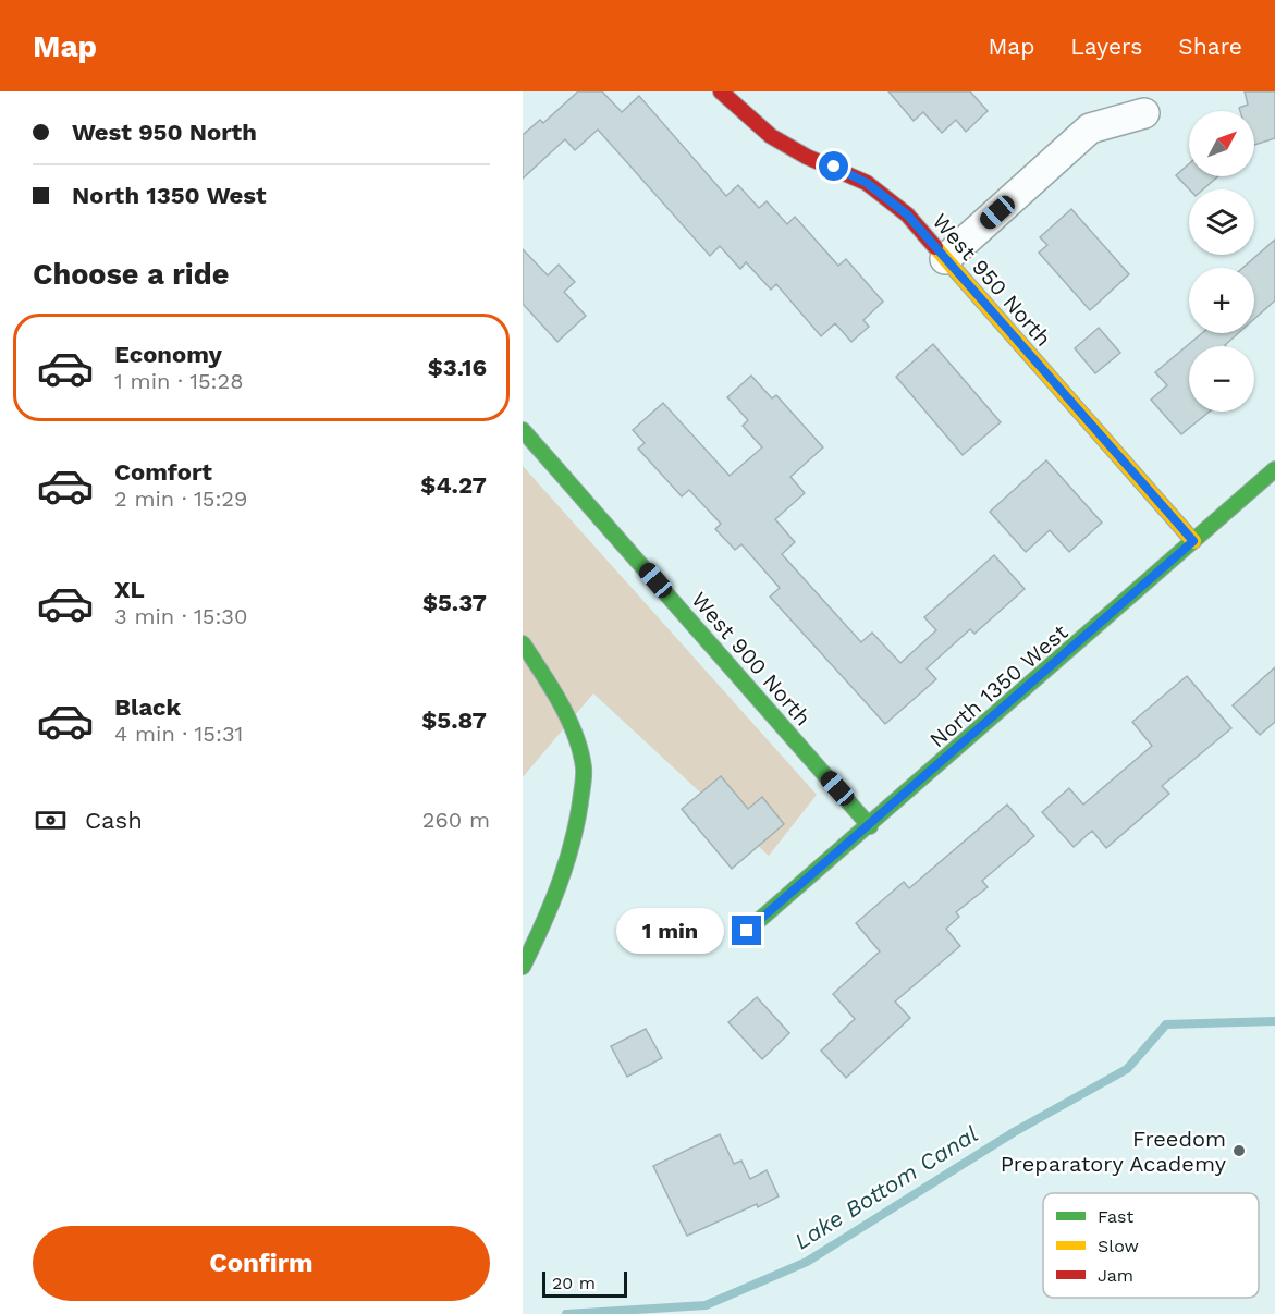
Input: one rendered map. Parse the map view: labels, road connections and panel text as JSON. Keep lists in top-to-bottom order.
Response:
{
  "streets": {
    "street": ["West 950 North", "West 900 North", "North 1350 West"]
  },
  "crossings": [
    ["West 950 North", "North 1350 West"],
    ["West 900 North", "North 1350 West"]
  ],
  "water": ["Lake Bottom Canal"],
  "places": ["Freedom Preparatory Academy"],
  "legend": ["Fast", "Slow", "Jam"],
  "scale_bar": "20 m",
  "north": "top right",
  "page": {
    "header": "Map",
    "nav": ["Map", "Layers", "Share"],
    "banner": ["West 950 North", "North 1350 West"],
    "map_buttons": ["+", "−"],
    "heading": "Choose a ride",
    "list": [
      {
        "name": "Economy",
        "note": "1 min · 15:28",
        "value": "$3.16"
      },
      {
        "name": "Comfort",
        "note": "2 min · 15:29",
        "value": "$4.27"
      },
      {
        "name": "XL",
        "note": "3 min · 15:30",
        "value": "$5.37"
      },
      {
        "name": "Black",
        "note": "4 min · 15:31",
        "value": "$5.87"
      }
    ],
    "pay": ["Cash", "260 m"],
    "bubble": "1 min",
    "buttons": "Confirm",
    "scale": "20 m"
  }
}
